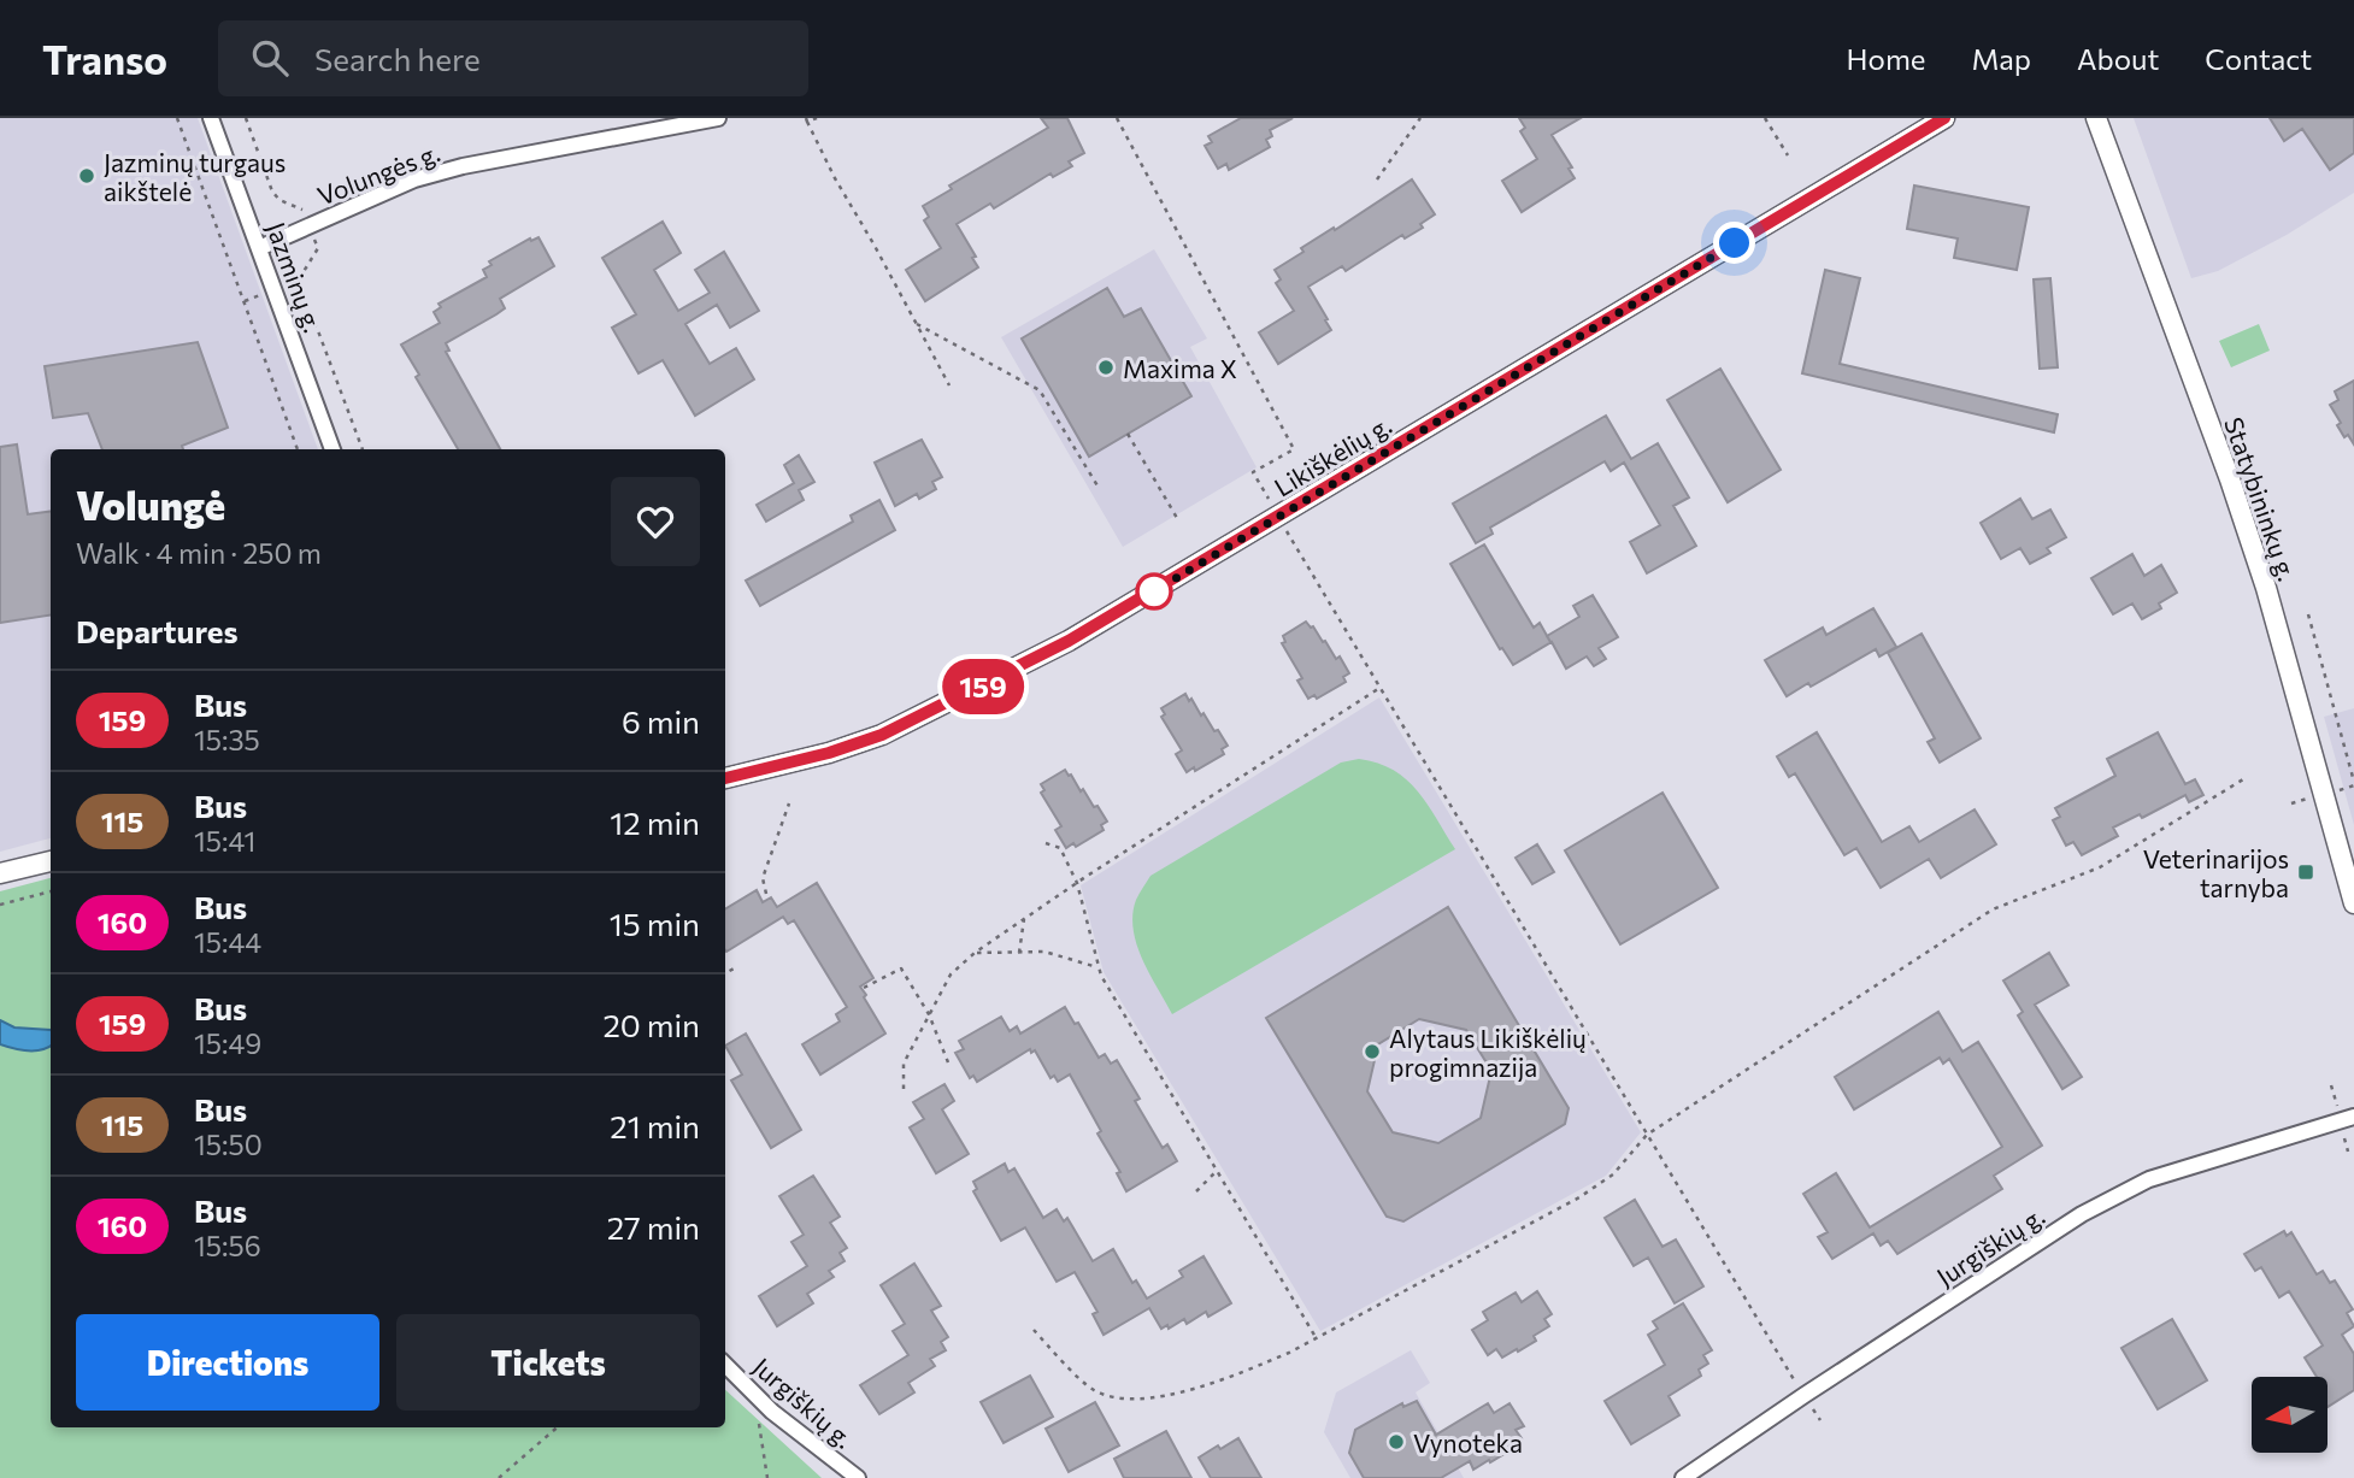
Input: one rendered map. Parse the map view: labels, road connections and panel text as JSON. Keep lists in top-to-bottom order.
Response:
{
  "streets": {
    "street": [
      "Volungės g.",
      "Jazminų g.",
      "Likiškėlių g.",
      "Statybininkų g.",
      "Jurgiškių g."
    ]
  },
  "crossings": [
    ["Volungės g.", "Jazminų g."]
  ],
  "places": {
    "other": [
      "Jazminų turgaus aikštelė",
      "Maxima X",
      "Alytaus Likiškėlių progimnazija",
      "Vynoteka"
    ],
    "transit": ["Veterinarijos tarnyba"]
  },
  "lines": ["bus line 159"],
  "north": "left",
  "page": {
    "header": "Transo",
    "search": "Search here",
    "nav": [
      "Home",
      "Map",
      "About",
      "Contact"
    ],
    "on_map": "159",
    "heading": [
      ["Volungė", "Walk · 4 min · 250 m"],
      "Departures"
    ],
    "list": [
      {
        "mark": "159",
        "name": "Bus",
        "note": "15:35",
        "value": "6 min"
      },
      {
        "mark": "115",
        "name": "Bus",
        "note": "15:41",
        "value": "12 min"
      },
      {
        "mark": "160",
        "name": "Bus",
        "note": "15:44",
        "value": "15 min"
      },
      {
        "mark": "159",
        "name": "Bus",
        "note": "15:49",
        "value": "20 min"
      },
      {
        "mark": "115",
        "name": "Bus",
        "note": "15:50",
        "value": "21 min"
      },
      {
        "mark": "160",
        "name": "Bus",
        "note": "15:56",
        "value": "27 min"
      }
    ],
    "buttons": ["Directions", "Tickets"]
  }
}
